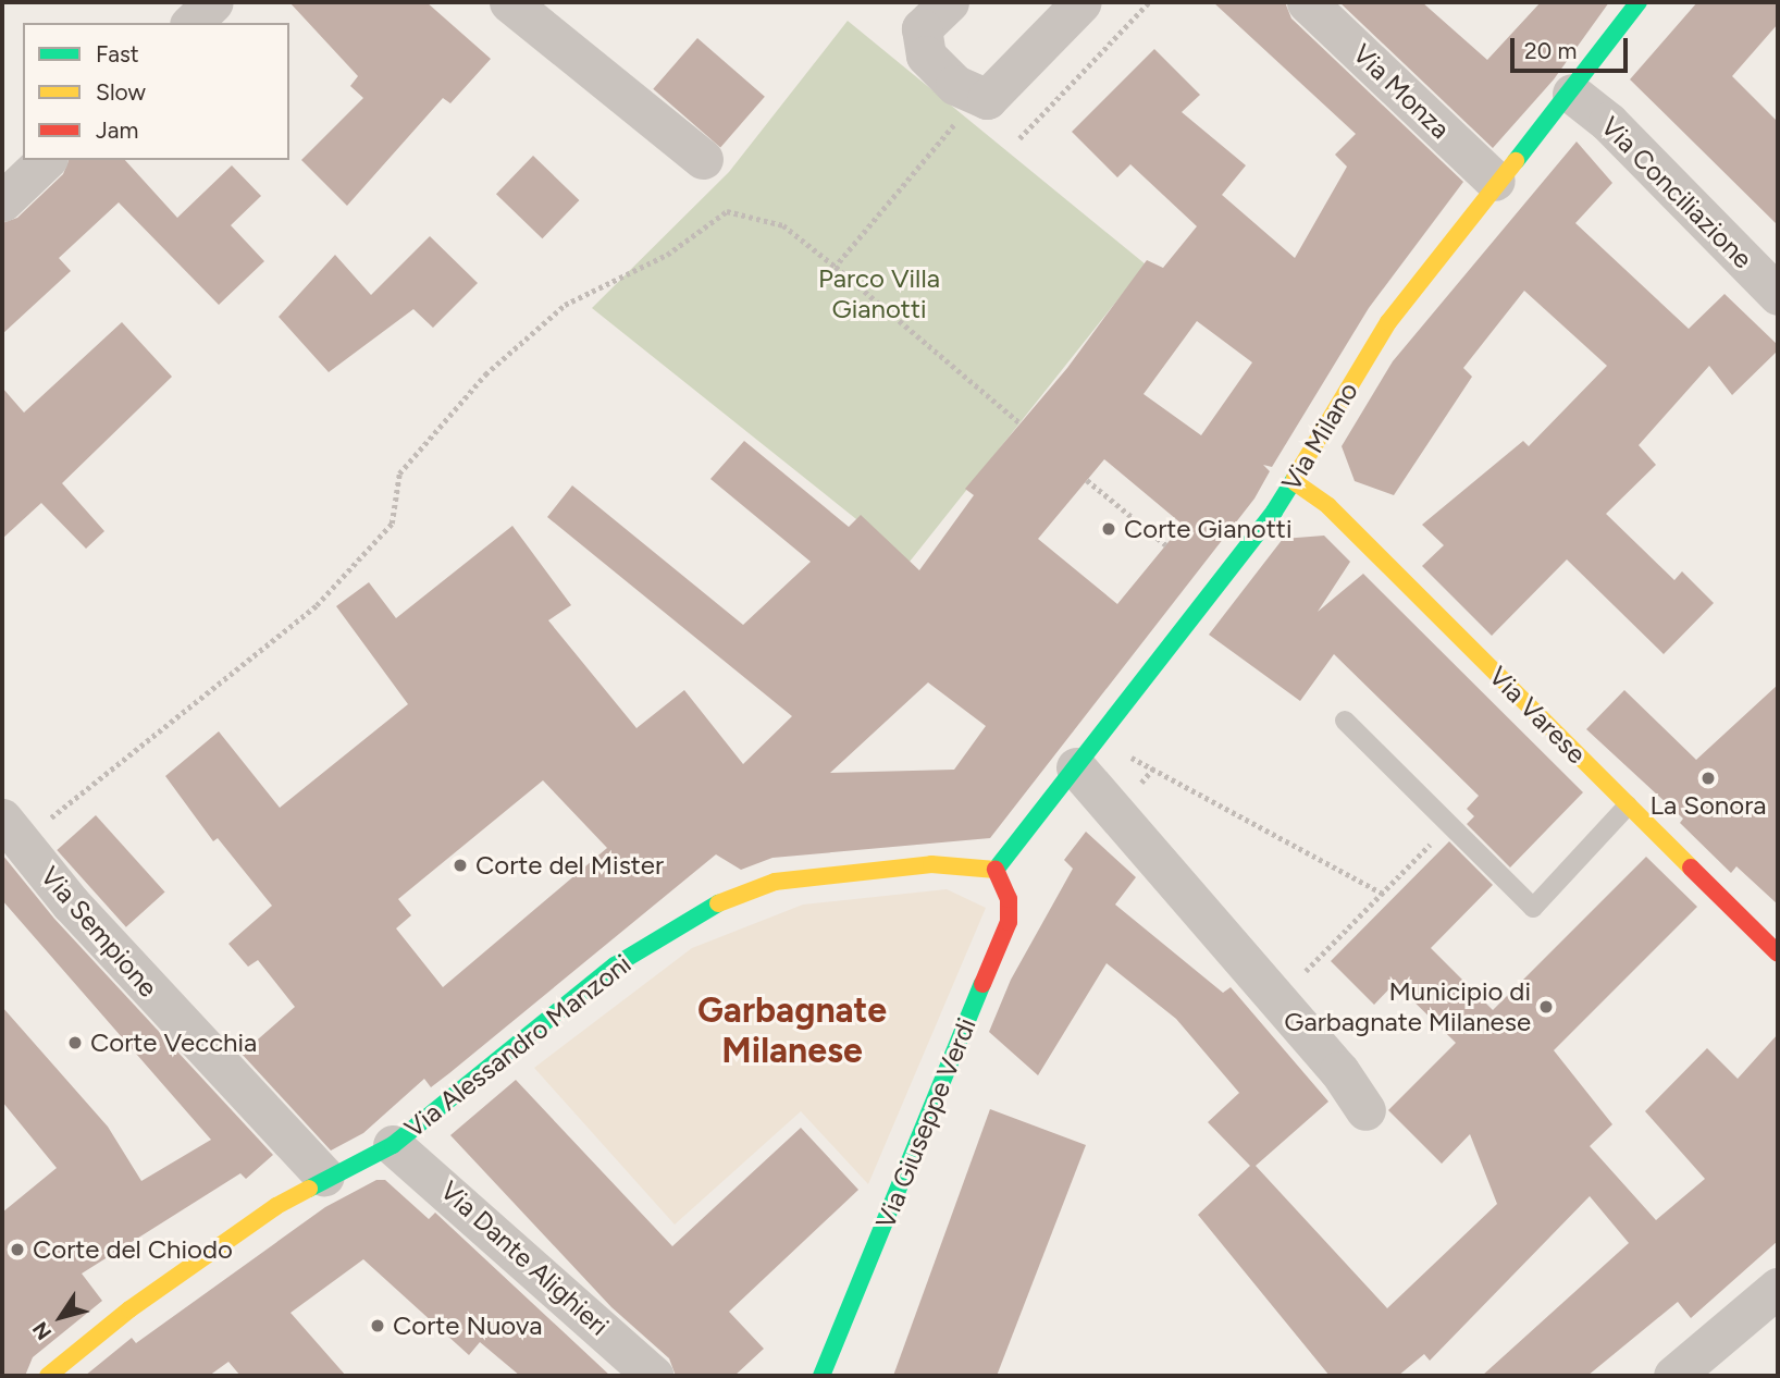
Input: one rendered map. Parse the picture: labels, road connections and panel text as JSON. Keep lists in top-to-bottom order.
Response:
{
  "streets": {
    "street": [
      "Via Monza",
      "Via Conciliazione",
      "Via Milano",
      "Via Varese",
      "Via Sempione",
      "Via Alessandro Manzoni",
      "Via Giuseppe Verdi",
      "Via Dante Alighieri"
    ]
  },
  "crossings": [
    ["Via Monza", "Via Milano"],
    ["Via Conciliazione", "Via Milano"],
    ["Via Milano", "Via Varese"],
    ["Via Milano", "Via Alessandro Manzoni"],
    ["Via Milano", "Via Giuseppe Verdi"],
    ["Via Sempione", "Via Alessandro Manzoni"],
    ["Via Alessandro Manzoni", "Via Giuseppe Verdi"],
    ["Via Alessandro Manzoni", "Via Dante Alighieri"]
  ],
  "districts": ["Garbagnate Milanese"],
  "parks": ["Parco Villa Gianotti"],
  "places": [
    "Corte Gianotti",
    "La Sonora",
    "Corte del Mister",
    "Municipio di Garbagnate Milanese",
    "Corte Vecchia",
    "Corte del Chiodo",
    "Corte Nuova"
  ],
  "legend": ["Fast", "Slow", "Jam"],
  "scale_bar": "20 m",
  "north": "bottom left"
}
